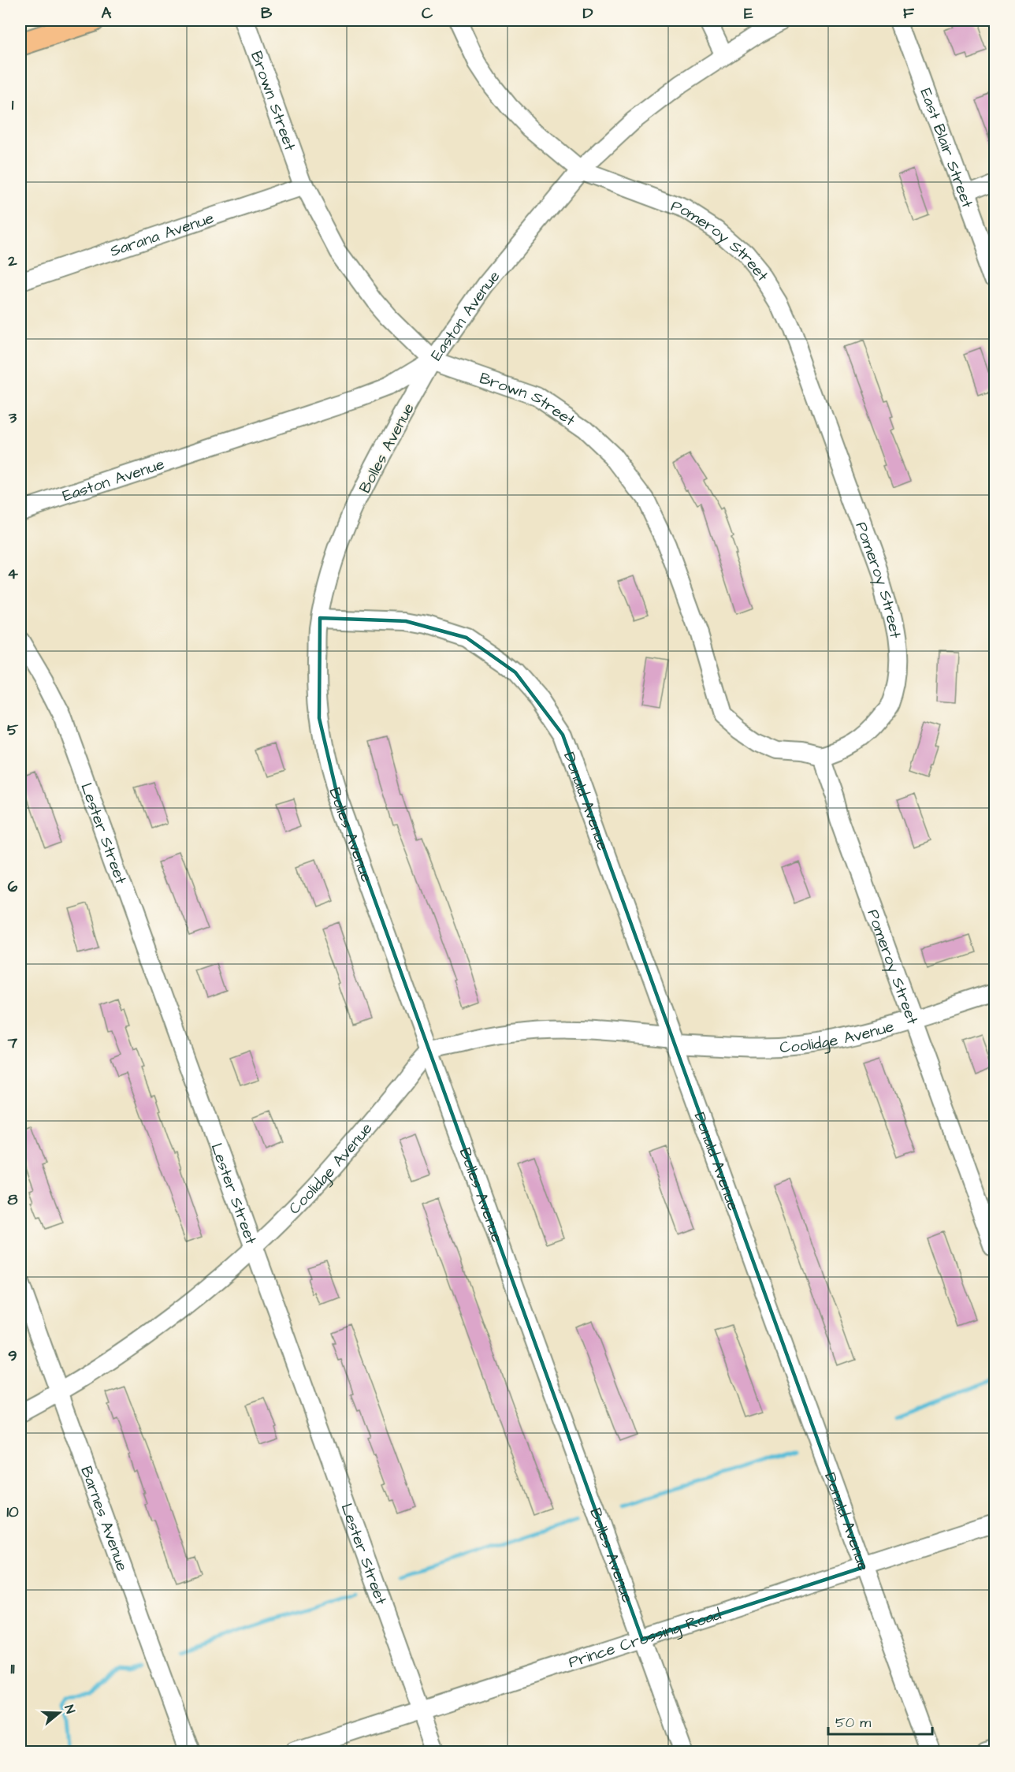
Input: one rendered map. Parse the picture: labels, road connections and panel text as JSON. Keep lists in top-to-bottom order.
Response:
{
  "streets": {
    "street": [
      "Brown Street",
      "East Blair Street",
      "Sarana Avenue",
      "Pomeroy Street",
      "Easton Avenue",
      "Bolles Avenue",
      "Donald Avenue",
      "Lester Street",
      "Coolidge Avenue",
      "Barnes Avenue",
      "Prince Crossing Road"
    ]
  },
  "crossings": [
    ["Brown Street", "Sarana Avenue"],
    ["Brown Street", "Pomeroy Street"],
    ["Brown Street", "Easton Avenue"],
    ["Brown Street", "Bolles Avenue"],
    ["Pomeroy Street", "Easton Avenue"],
    ["Pomeroy Street", "Coolidge Avenue"],
    ["Easton Avenue", "Bolles Avenue"],
    ["Bolles Avenue", "Donald Avenue"],
    ["Bolles Avenue", "Coolidge Avenue"],
    ["Bolles Avenue", "Prince Crossing Road"],
    ["Donald Avenue", "Coolidge Avenue"],
    ["Donald Avenue", "Prince Crossing Road"],
    ["Lester Street", "Coolidge Avenue"],
    ["Lester Street", "Prince Crossing Road"],
    ["Coolidge Avenue", "Barnes Avenue"]
  ],
  "scale_bar": "50 m",
  "north": "right",
  "grid": {
    "columns": [
      "A",
      "B",
      "C",
      "D",
      "E",
      "F"
    ],
    "rows": [
      "1",
      "2",
      "3",
      "4",
      "5",
      "6",
      "7",
      "8",
      "9",
      "10",
      "11"
    ]
  }
}
